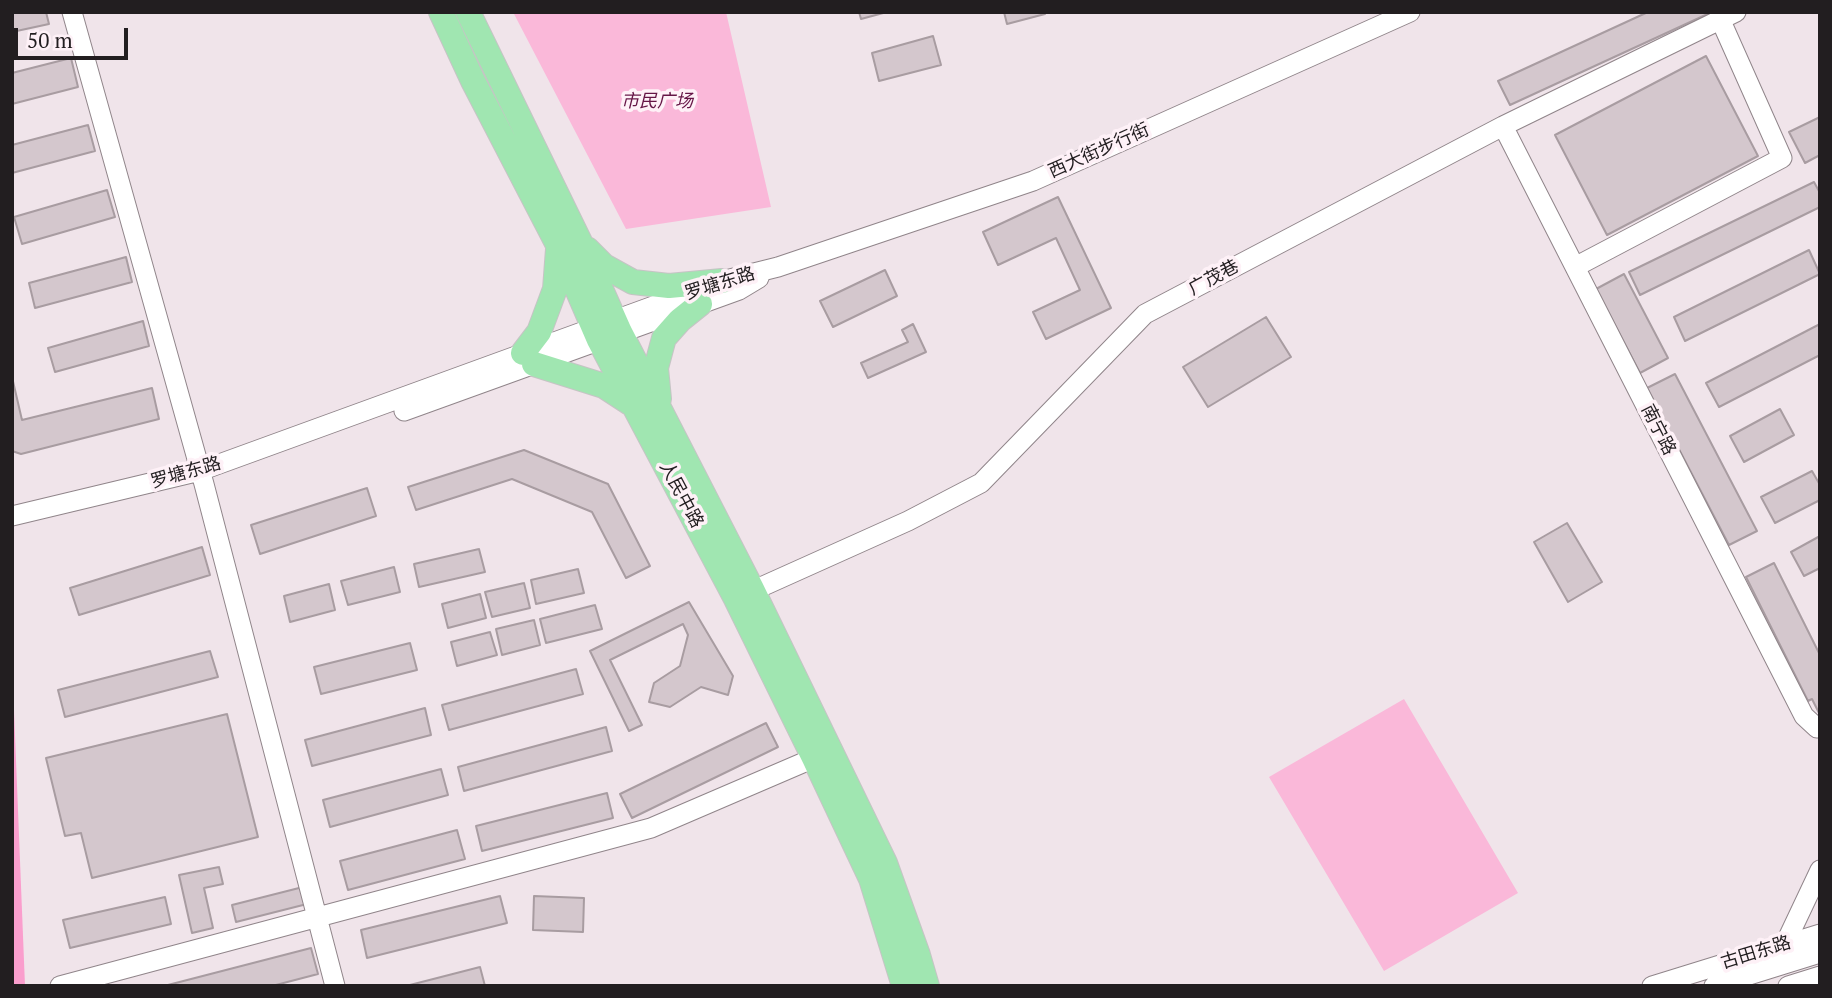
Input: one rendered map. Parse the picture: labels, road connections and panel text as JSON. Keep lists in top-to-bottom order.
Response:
{
  "streets": {
    "main road": ["人民中路"],
    "street": [
      "西大街步行街",
      "广茂巷",
      "罗塘东路",
      "南宁路",
      "古田东路"
    ]
  },
  "crossings": [
    ["西大街步行街", "罗塘东路"],
    ["广茂巷", "南宁路"],
    ["广茂巷", "人民中路"],
    ["罗塘东路", "人民中路"]
  ],
  "parks": ["市民广场"],
  "scale_bar": "50 m"
}
